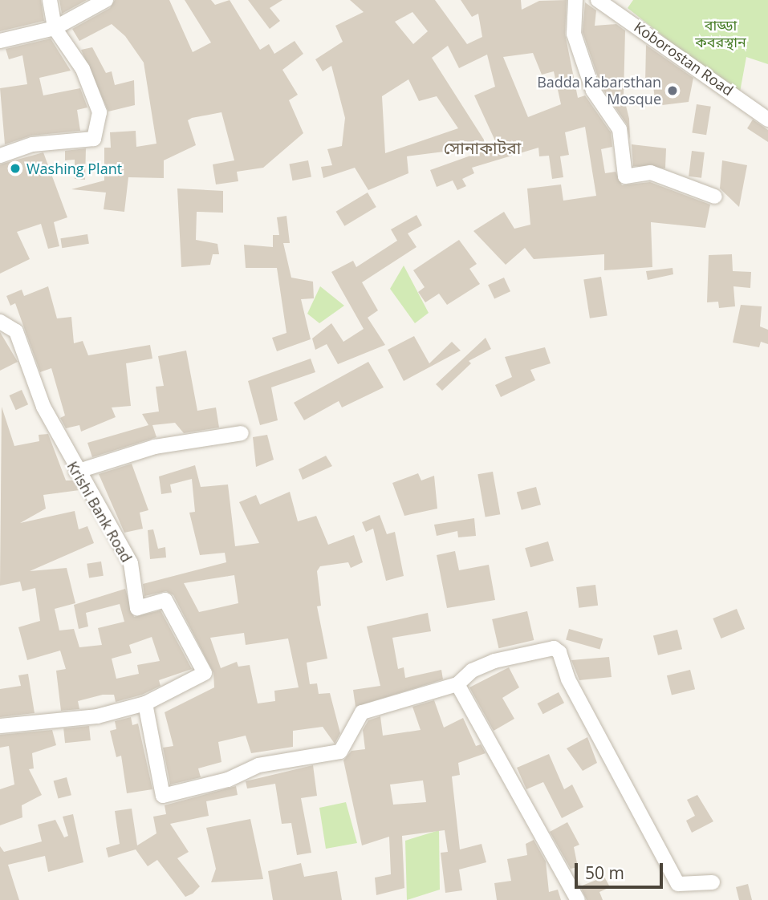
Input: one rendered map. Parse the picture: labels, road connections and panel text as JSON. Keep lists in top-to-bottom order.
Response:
{
  "streets": {
    "street": ["Koborostan Road", "Krishi Bank Road"]
  },
  "districts": ["সোনাকাটরা"],
  "parks": ["বাড্ডা কবরস্থান"],
  "places": ["Badda Kabarsthan Mosque", "Washing Plant"],
  "scale_bar": "50 m"
}
